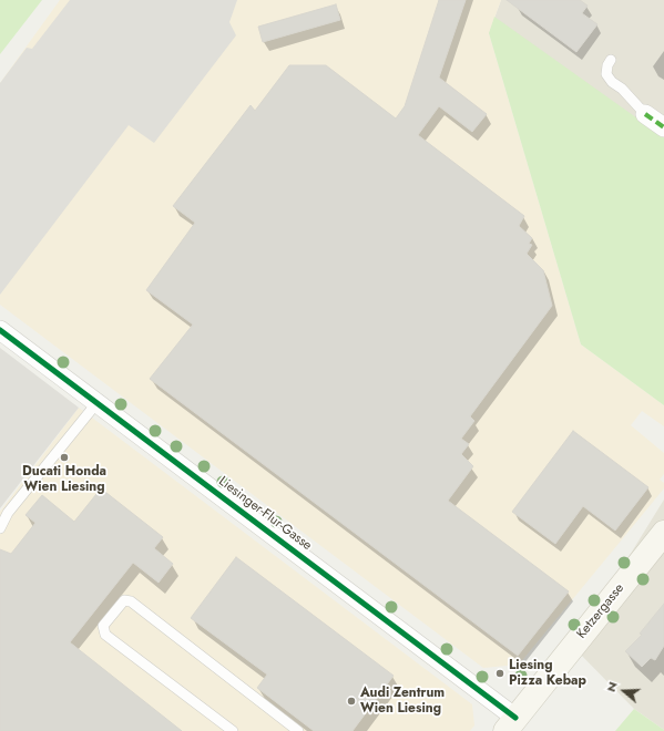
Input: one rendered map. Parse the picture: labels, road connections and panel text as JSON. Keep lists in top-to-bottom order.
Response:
{
  "streets": {
    "main road": ["Ketzergasse"],
    "street": ["Liesinger-Flur-Gasse"]
  },
  "crossings": [
    ["Liesinger-Flur-Gasse", "Ketzergasse"]
  ],
  "places": ["Ducati Honda Wien Liesing", "Liesing Pizza Kebap", "Audi Zentrum Wien Liesing"],
  "north": "left"
}
